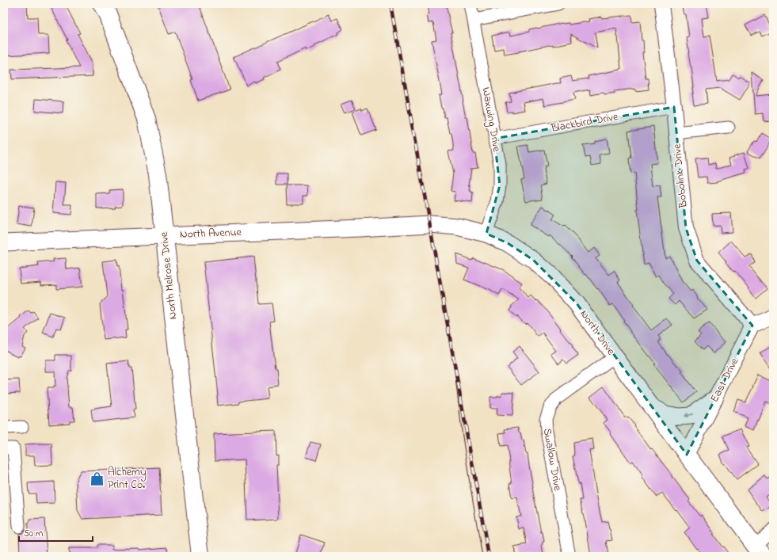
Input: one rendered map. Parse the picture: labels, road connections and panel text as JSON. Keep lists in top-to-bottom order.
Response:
{
  "streets": {
    "main road": ["North Avenue", "North Melrose Drive", "North Drive"],
    "street": [
      "Waxwing Drive",
      "Blackbird Drive",
      "Bobolink Drive",
      "East Drive",
      "Swallow Drive"
    ]
  },
  "crossings": [
    ["Waxwing Drive", "Blackbird Drive"],
    ["Waxwing Drive", "North Drive"],
    ["Blackbird Drive", "Bobolink Drive"],
    ["Bobolink Drive", "East Drive"],
    ["North Avenue", "North Melrose Drive"],
    ["North Avenue", "North Drive"],
    ["North Drive", "East Drive"],
    ["North Drive", "Swallow Drive"]
  ],
  "places": {
    "shop": ["Alchemy Print Co."]
  },
  "scale_bar": "50 m"
}
